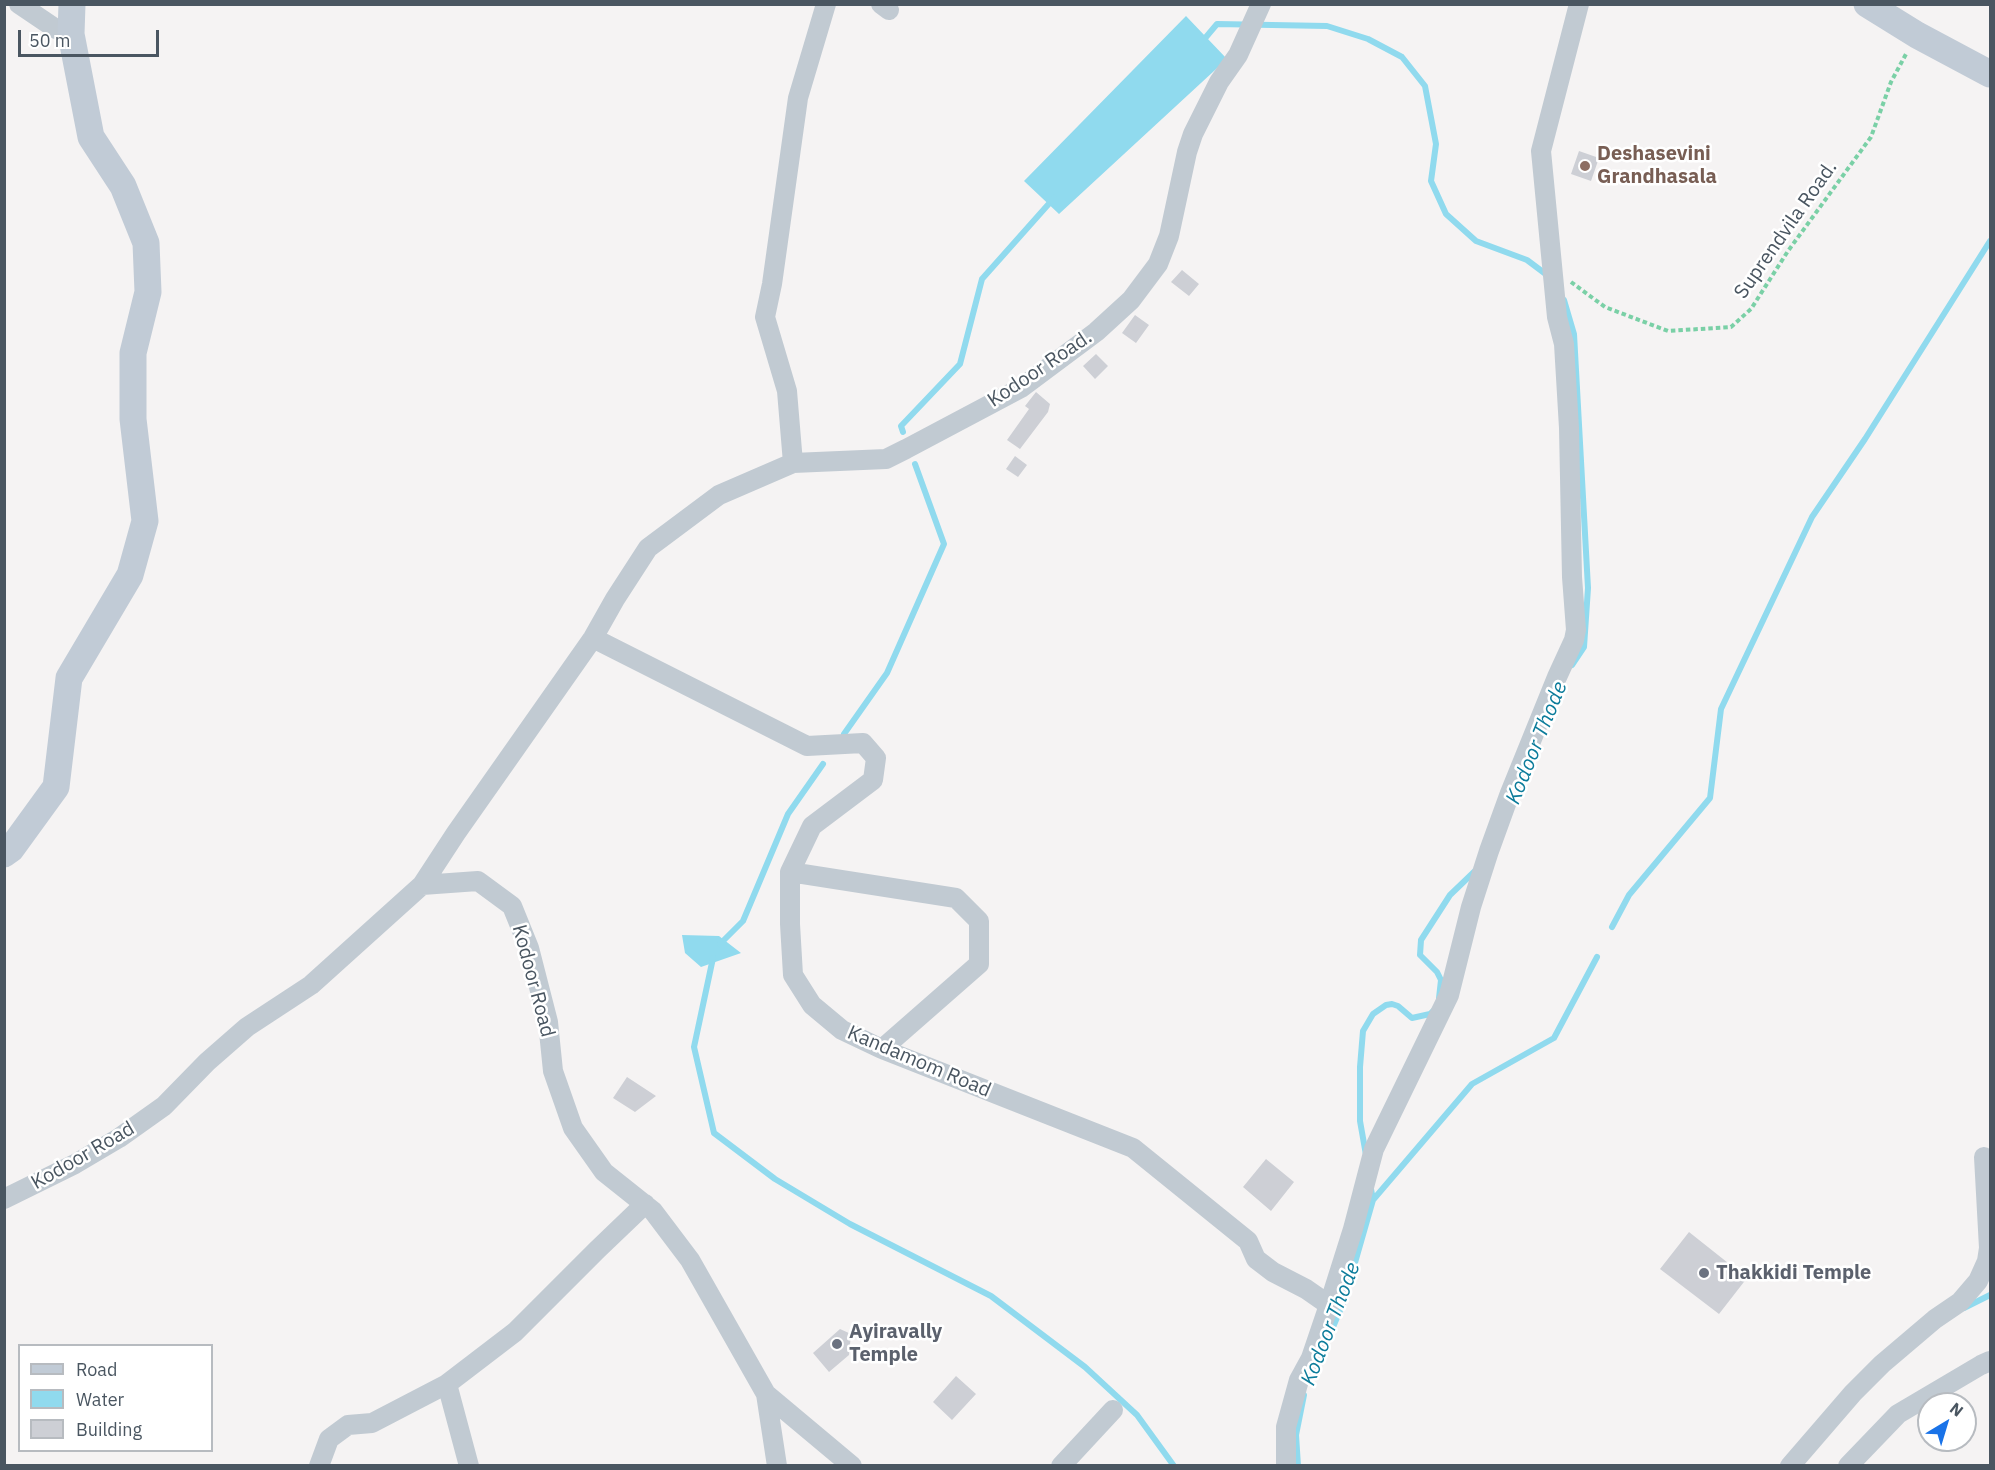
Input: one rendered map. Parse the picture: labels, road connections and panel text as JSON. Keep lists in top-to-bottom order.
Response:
{
  "streets": {
    "street": ["Kodoor Road.", "Kodoor Road", "Kandamom Road"],
    "path": ["Suprendvila Road."]
  },
  "crossings": [
    ["Kodoor Road.", "Kandamom Road"]
  ],
  "water": ["Kodoor Thode"],
  "places": ["Deshasevini Grandhasala", "Thakkidi Temple", "Ayiravally Temple"],
  "legend": ["Road", "Water", "Building"],
  "scale_bar": "50 m",
  "north": "top right"
}
